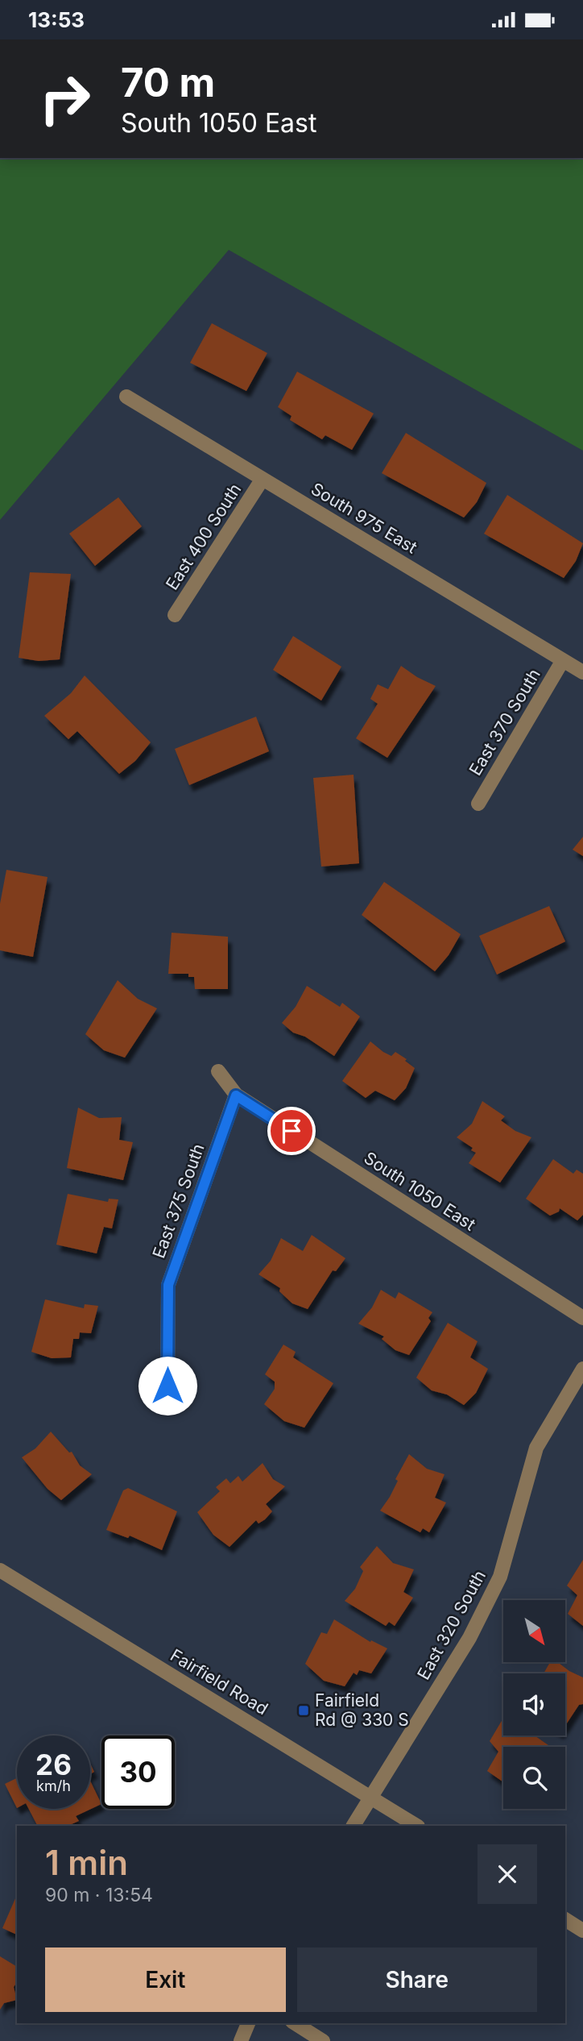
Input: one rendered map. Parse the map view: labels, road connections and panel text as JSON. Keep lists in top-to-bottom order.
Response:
{
  "streets": {
    "street": [
      "South 975 East",
      "East 400 South",
      "East 370 South",
      "South 1050 East",
      "East 375 South",
      "East 320 South",
      "Fairfield Road"
    ]
  },
  "crossings": [
    ["South 975 East", "East 400 South"],
    ["South 975 East", "East 370 South"],
    ["South 1050 East", "East 375 South"],
    ["East 320 South", "Fairfield Road"]
  ],
  "places": {
    "transit": ["Fairfield Rd @ 330 S"]
  },
  "north": "bottom right",
  "page": {
    "status": "13:53",
    "turn": ["70 m", "South 1050 East"],
    "speed": "26 km/h",
    "limit": "30",
    "heading": ["1 min", "90 m · 13:54"],
    "buttons": ["Exit", "Share"]
  }
}
